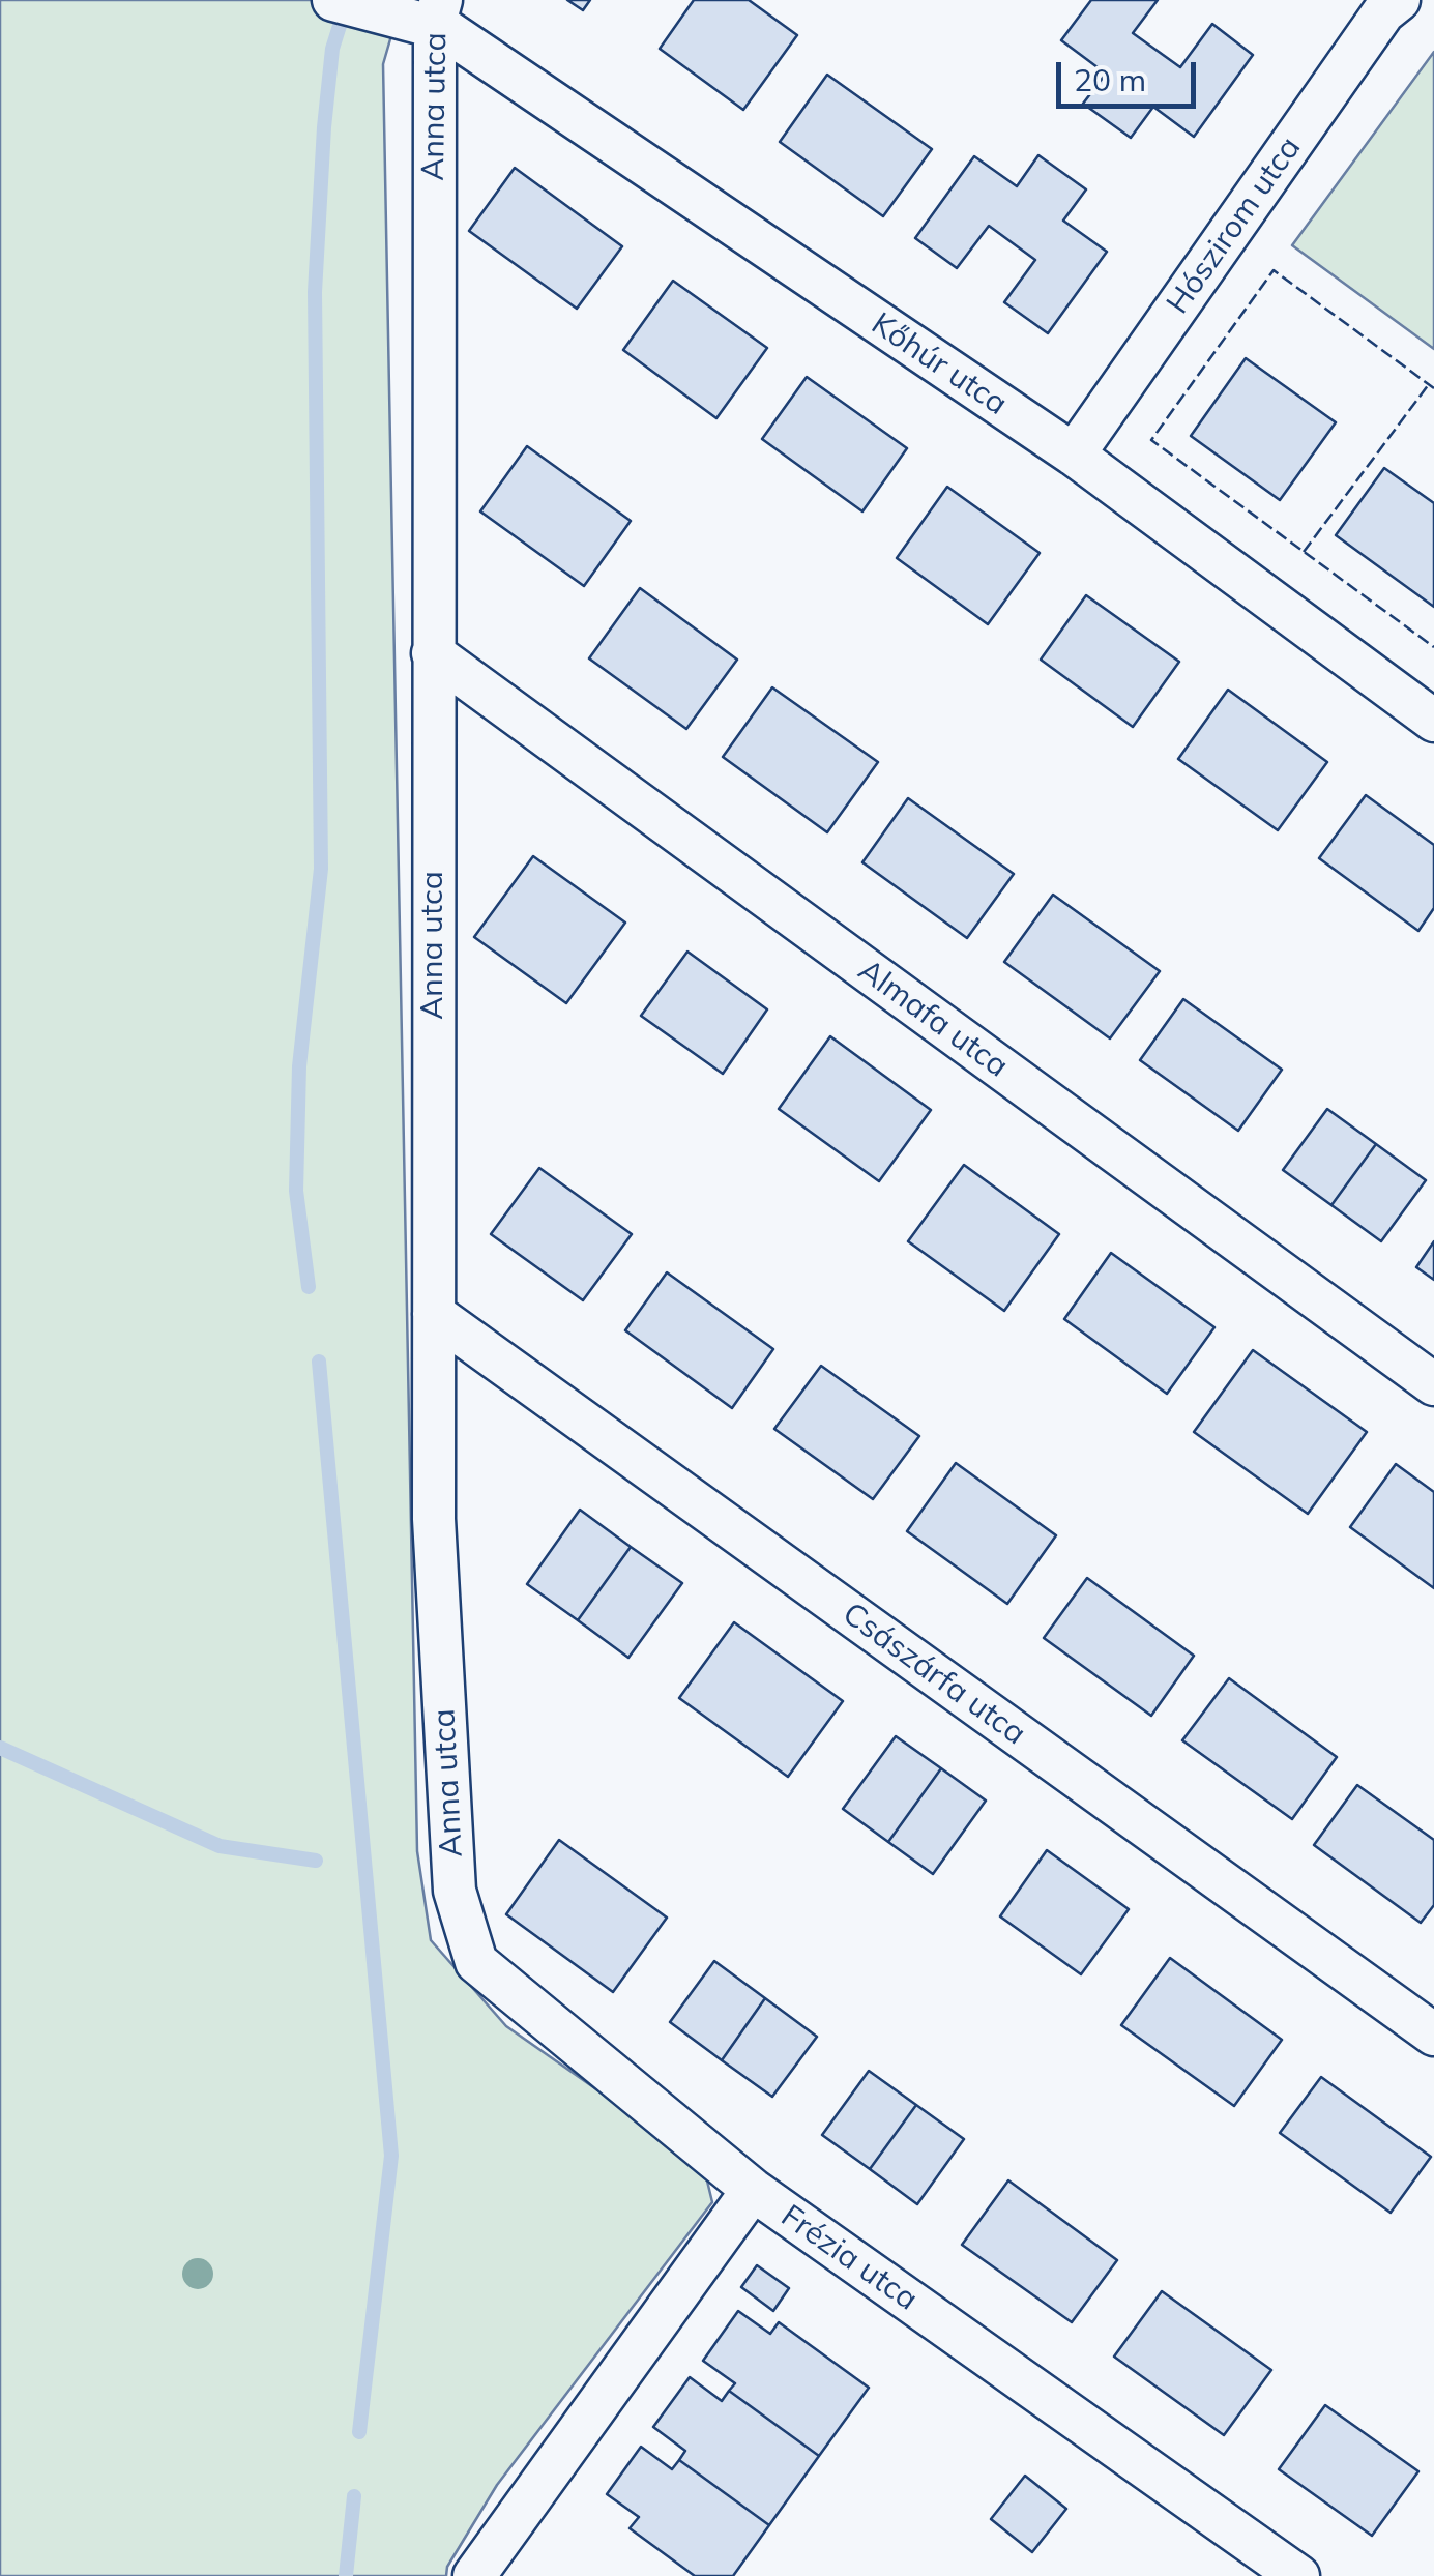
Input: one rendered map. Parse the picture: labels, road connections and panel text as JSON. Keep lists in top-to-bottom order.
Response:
{
  "streets": {
    "street": [
      "Anna utca",
      "Hószirom utca",
      "Kőhúr utca",
      "Almafa utca",
      "Császárfa utca",
      "Frézia utca"
    ]
  },
  "crossings": [
    ["Anna utca", "Kőhúr utca"],
    ["Anna utca", "Almafa utca"],
    ["Anna utca", "Császárfa utca"],
    ["Anna utca", "Frézia utca"],
    ["Hószirom utca", "Kőhúr utca"]
  ],
  "scale_bar": "20 m"
}
